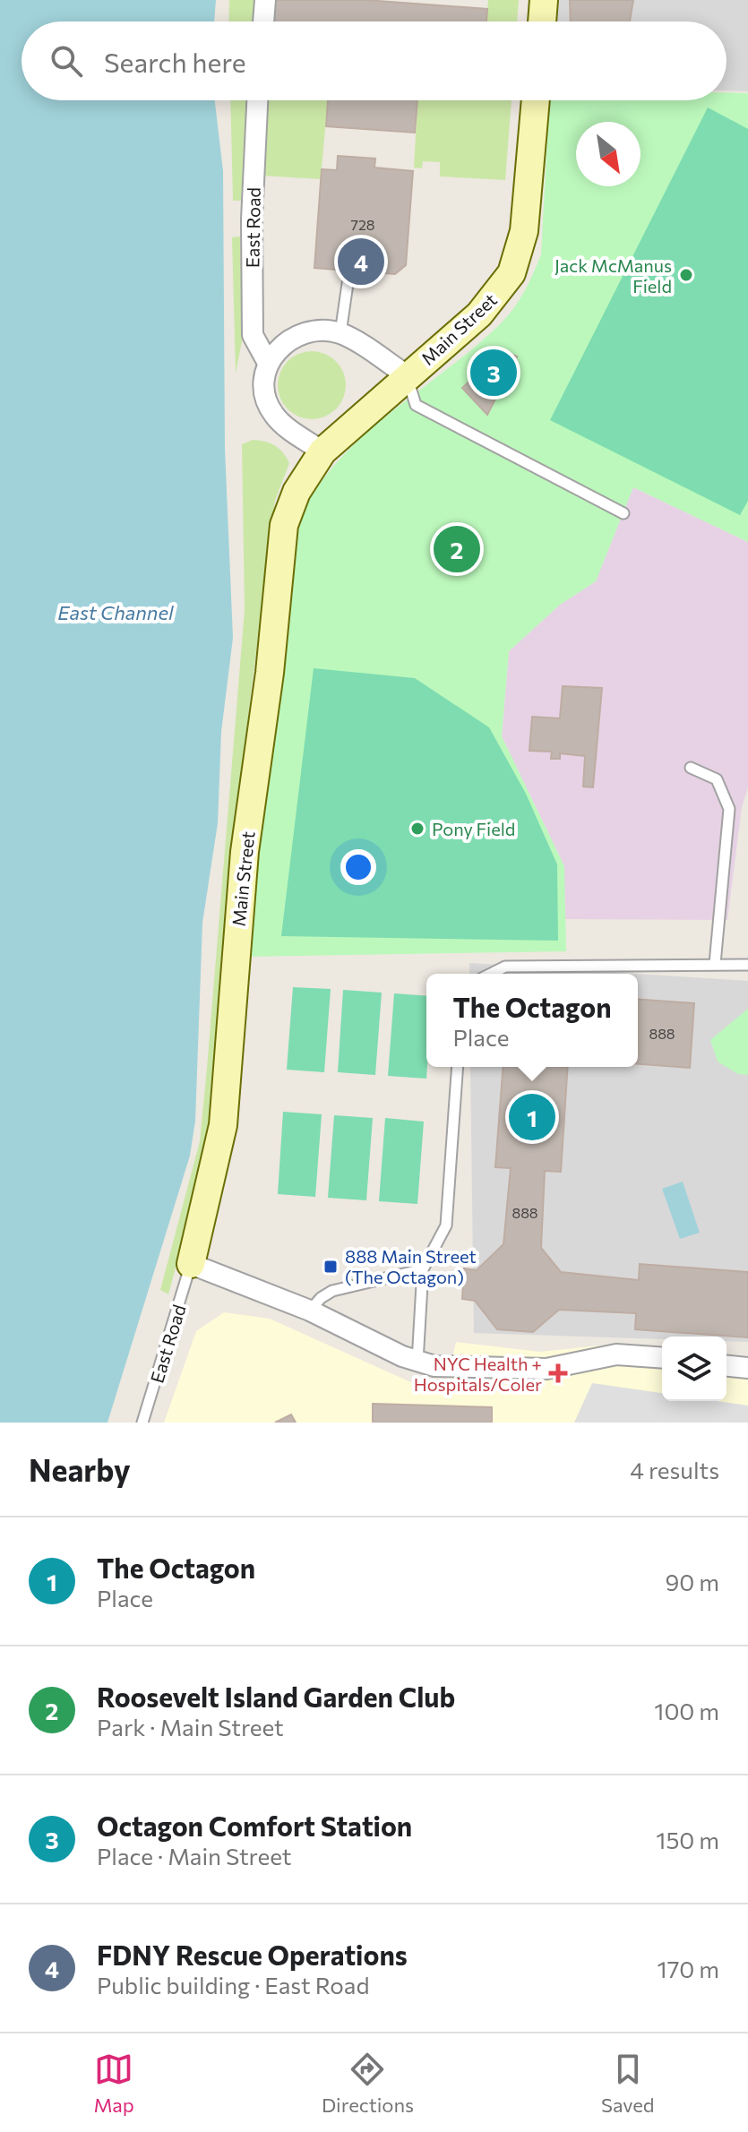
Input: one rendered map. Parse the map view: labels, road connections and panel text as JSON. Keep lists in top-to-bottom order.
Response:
{
  "streets": {
    "street": ["East Road", "Main Street"]
  },
  "crossings": [
    ["East Road", "Main Street"]
  ],
  "water": ["East Channel"],
  "places": {
    "other": ["Jack McManus Field", "Pony Field"],
    "transit": ["888 Main Street (The Octagon)"],
    "health": ["NYC Health + Hospitals/Coler"]
  },
  "house_numbers": ["728", "888", "888"],
  "north": "bottom right",
  "page": {
    "search": "Search here",
    "pins": [
      "4",
      "3",
      "2",
      "1"
    ],
    "popup": ["The Octagon", "Place"],
    "heading": ["Nearby", "4 results"],
    "list": [
      {
        "mark": "1",
        "name": "The Octagon",
        "note": "Place",
        "value": "90 m"
      },
      {
        "mark": "2",
        "name": "Roosevelt Island Garden Club",
        "note": "Park · Main Street",
        "value": "100 m"
      },
      {
        "mark": "3",
        "name": "Octagon Comfort Station",
        "note": "Place · Main Street",
        "value": "150 m"
      },
      {
        "mark": "4",
        "name": "FDNY Rescue Operations",
        "note": "Public building · East Road",
        "value": "170 m"
      }
    ],
    "nav": ["Map", "Directions", "Saved"]
  }
}
